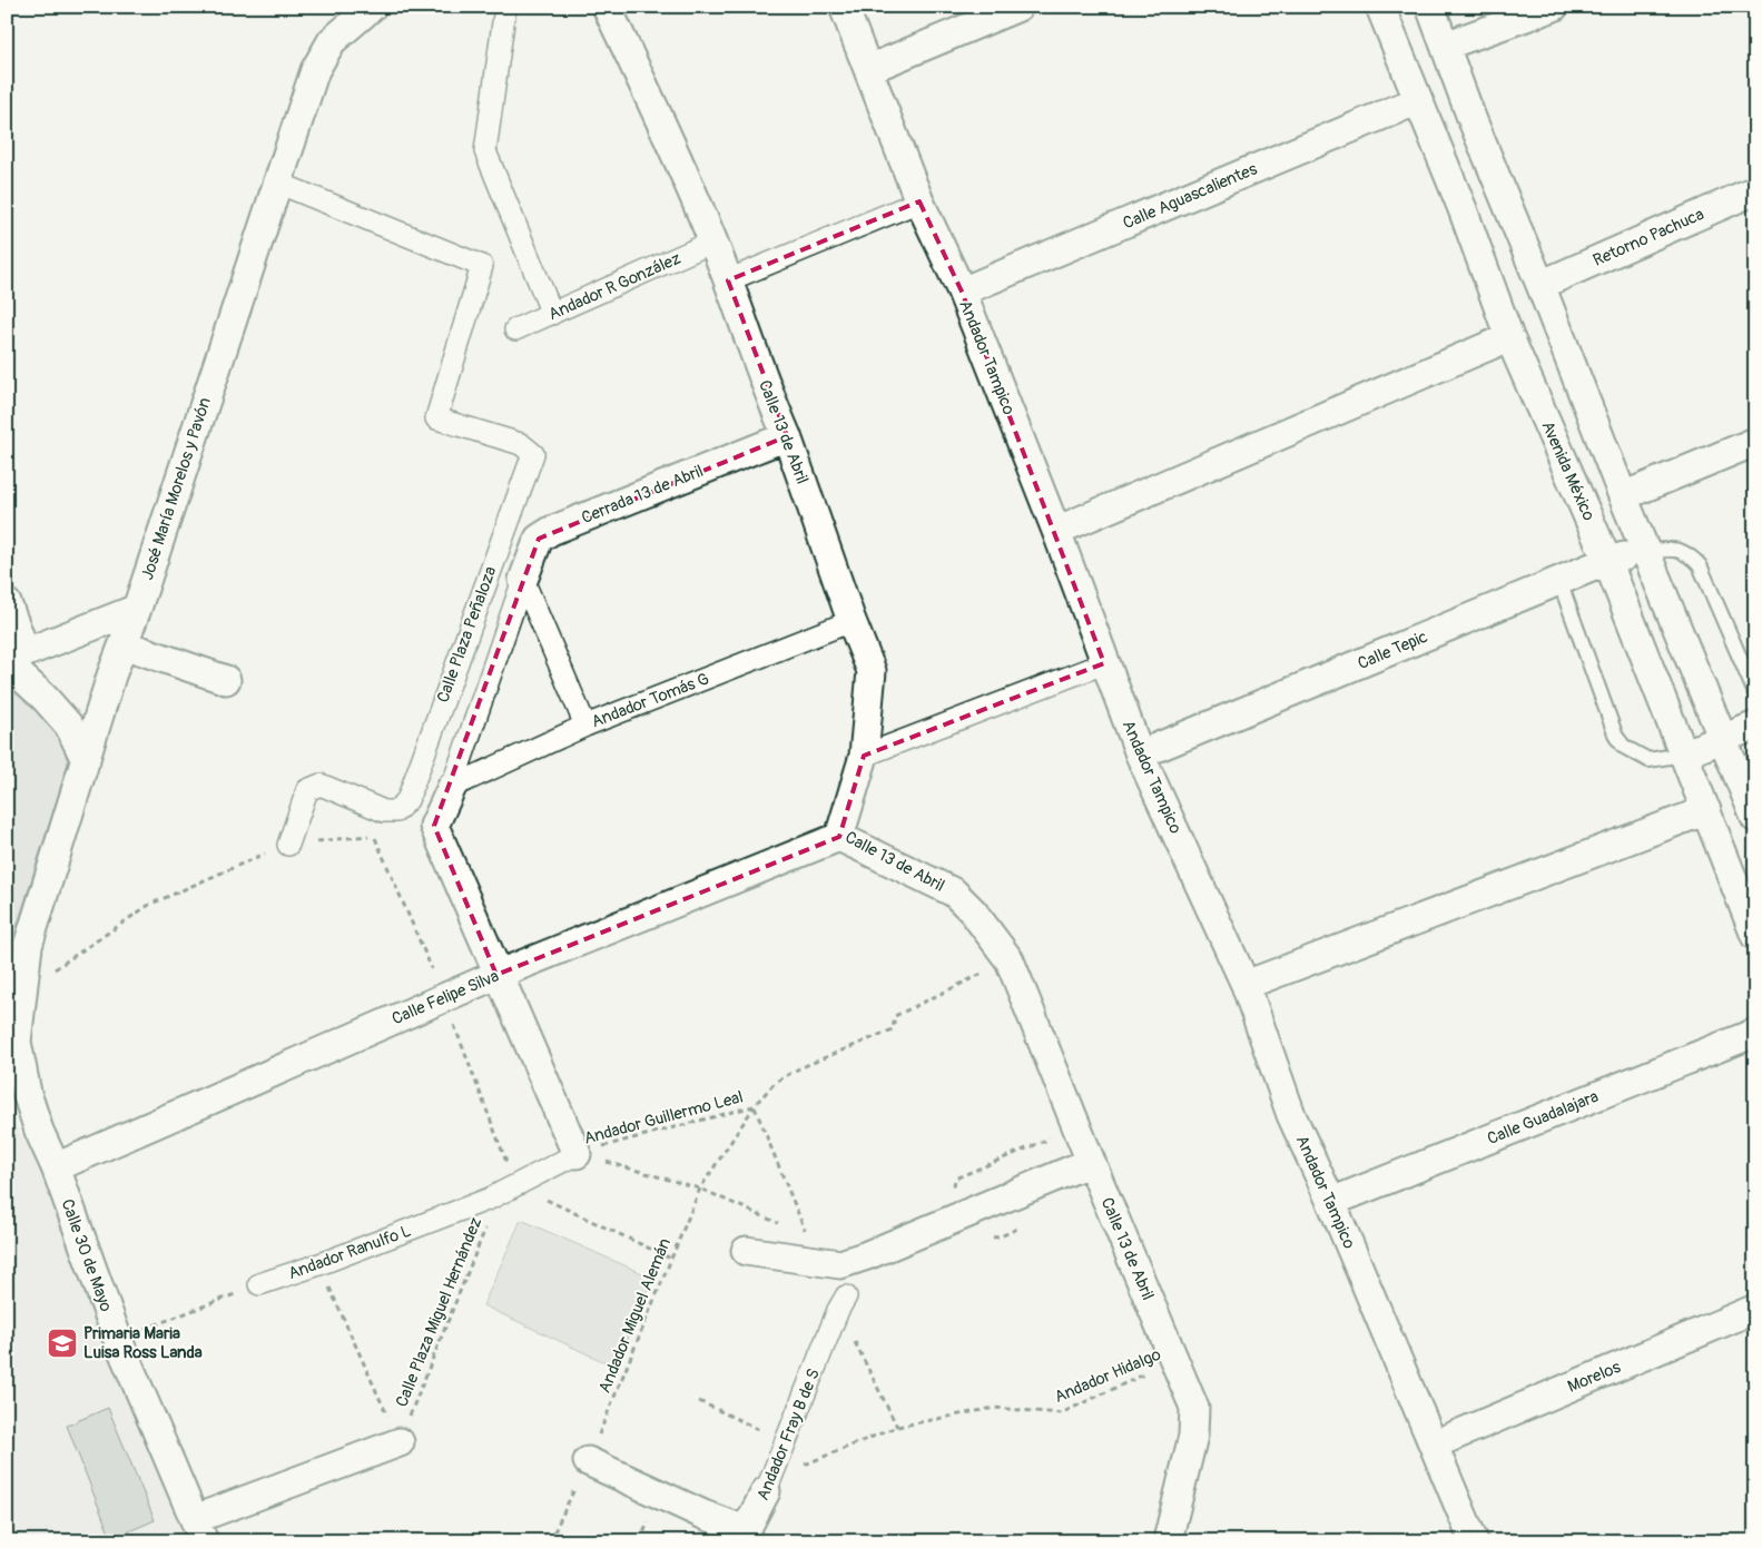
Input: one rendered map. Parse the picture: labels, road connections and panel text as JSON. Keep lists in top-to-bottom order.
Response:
{
  "streets": {
    "street": [
      "Calle Aguascalientes",
      "Retorno Pachuca",
      "Andador R González",
      "Andador Tampico",
      "Calle 13 de Abril",
      "Avenida México",
      "José María Morelos y Pavón",
      "Cerrada 13 de Abril",
      "Calle Plaza Peñaloza",
      "Calle Tepic",
      "Andador Tomás G",
      "Calle Felipe Silva",
      "Calle Guadalajara",
      "Andador Ranulfo L",
      "Calle 30 de Mayo",
      "Morelos",
      "Andador Fray B de S"
    ],
    "path": [
      "Andador Guillermo Leal",
      "Calle Plaza Miguel Hernández",
      "Andador Miguel Alemán",
      "Andador Hidalgo"
    ]
  },
  "crossings": [
    ["Calle Aguascalientes", "Andador Tampico"],
    ["Calle Aguascalientes", "Avenida México"],
    ["Andador R González", "Calle 13 de Abril"],
    ["Andador Tampico", "Calle Tepic"],
    ["Andador Tampico", "Calle Guadalajara"],
    ["Andador Tampico", "Morelos"],
    ["Calle 13 de Abril", "Cerrada 13 de Abril"],
    ["Calle 13 de Abril", "Andador Tomás G"],
    ["Calle 13 de Abril", "Calle Felipe Silva"],
    ["Calle 13 de Abril", "Andador Guillermo Leal"],
    ["Calle 13 de Abril", "Andador Hidalgo"],
    ["Avenida México", "Calle Tepic"],
    ["José María Morelos y Pavón", "Calle Plaza Peñaloza"],
    ["José María Morelos y Pavón", "Calle 30 de Mayo"],
    ["Calle Felipe Silva", "Calle 30 de Mayo"],
    ["Andador Guillermo Leal", "Andador Ranulfo L"],
    ["Andador Guillermo Leal", "Andador Miguel Alemán"],
    ["Andador Ranulfo L", "Calle Plaza Miguel Hernández"],
    ["Andador Hidalgo", "Andador Fray B de S"]
  ],
  "places": {
    "school or university": ["Primaria Maria Luisa Ross Landa"]
  }
}
